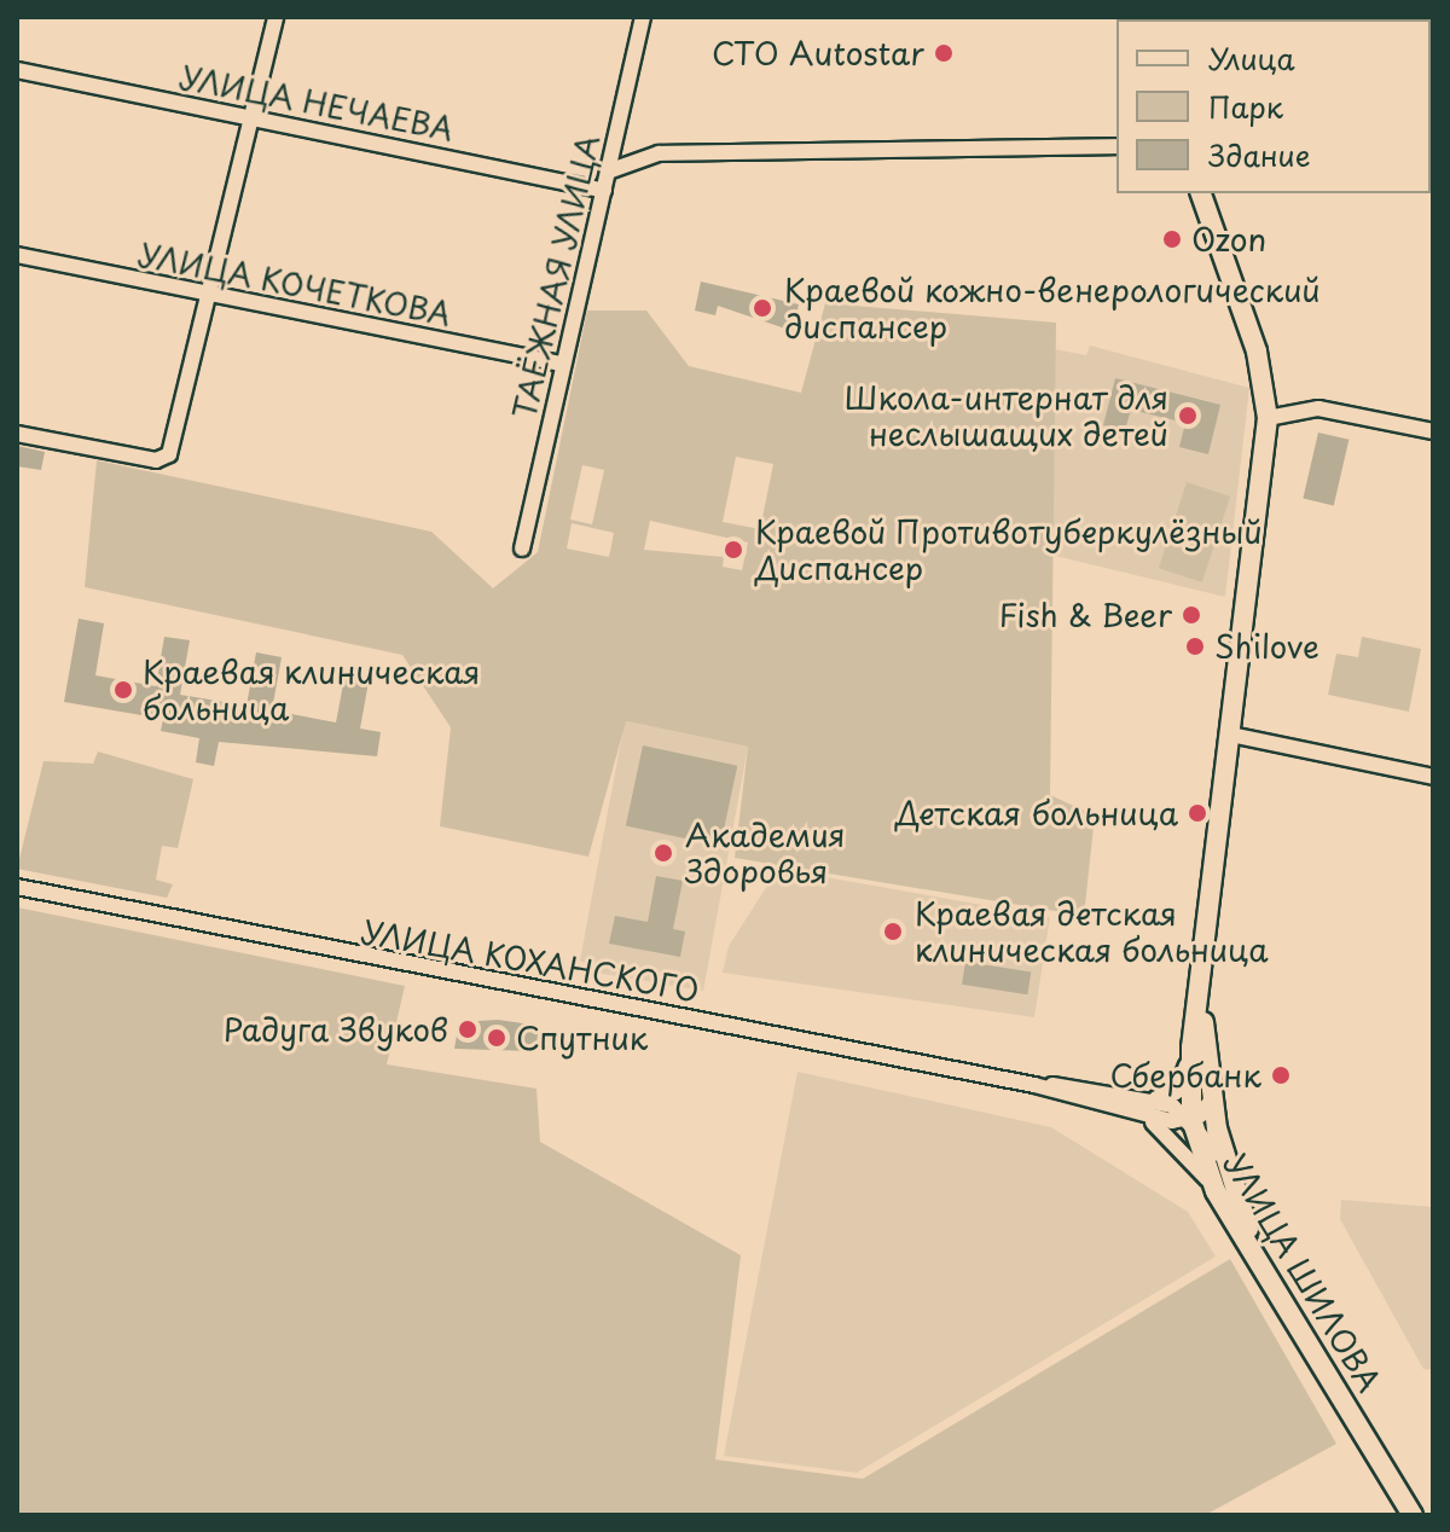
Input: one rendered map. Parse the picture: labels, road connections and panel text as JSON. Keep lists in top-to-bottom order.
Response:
{
  "streets": {
    "main road": ["УЛИЦА ШИЛОВА"],
    "street": [
      "УЛИЦА НЕЧАЕВА",
      "ТАЁЖНАЯ УЛИЦА",
      "УЛИЦА КОЧЕТКОВА",
      "УЛИЦА КОХАНСКОГО"
    ]
  },
  "crossings": [
    ["УЛИЦА НЕЧАЕВА", "ТАЁЖНАЯ УЛИЦА"],
    ["ТАЁЖНАЯ УЛИЦА", "УЛИЦА КОЧЕТКОВА"]
  ],
  "places": [
    "СТО Autostar",
    "Ozon",
    "Краевой кожно-венерологический диспансер",
    "Школа-интернат для неслышащих детей",
    "Краевой Противотуберкулёзный Диспансер",
    "Fish & Beer",
    "Shilove",
    "Краевая клиническая больница",
    "Детская больница",
    "Академия Здоровья",
    "Краевая детская клиническая больница",
    "Радуга Звуков",
    "Спутник",
    "Сбербанк"
  ],
  "legend": ["Улица", "Парк", "Здание"]
}
